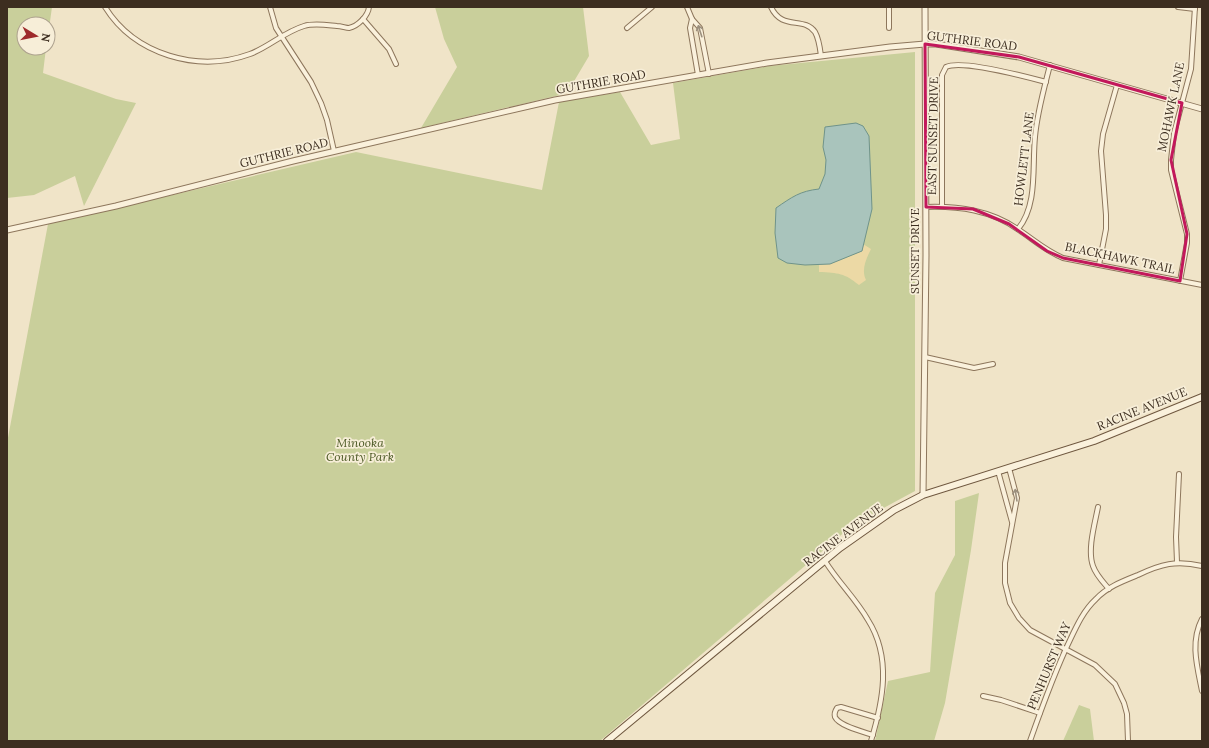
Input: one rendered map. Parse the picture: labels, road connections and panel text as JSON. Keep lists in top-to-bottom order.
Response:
{
  "streets": {
    "main road": ["RACINE AVENUE"],
    "street": [
      "GUTHRIE ROAD",
      "MOHAWK LANE",
      "EAST SUNSET DRIVE",
      "HOWLETT LANE",
      "SUNSET DRIVE",
      "BLACKHAWK TRAIL",
      "PENHURST WAY"
    ]
  },
  "crossings": [
    ["GUTHRIE ROAD", "MOHAWK LANE"],
    ["GUTHRIE ROAD", "HOWLETT LANE"],
    ["GUTHRIE ROAD", "SUNSET DRIVE"],
    ["MOHAWK LANE", "BLACKHAWK TRAIL"],
    ["EAST SUNSET DRIVE", "HOWLETT LANE"],
    ["EAST SUNSET DRIVE", "BLACKHAWK TRAIL"],
    ["HOWLETT LANE", "BLACKHAWK TRAIL"],
    ["SUNSET DRIVE", "BLACKHAWK TRAIL"],
    ["SUNSET DRIVE", "RACINE AVENUE"]
  ],
  "parks": ["Minooka County Park"],
  "north": "right"
}
